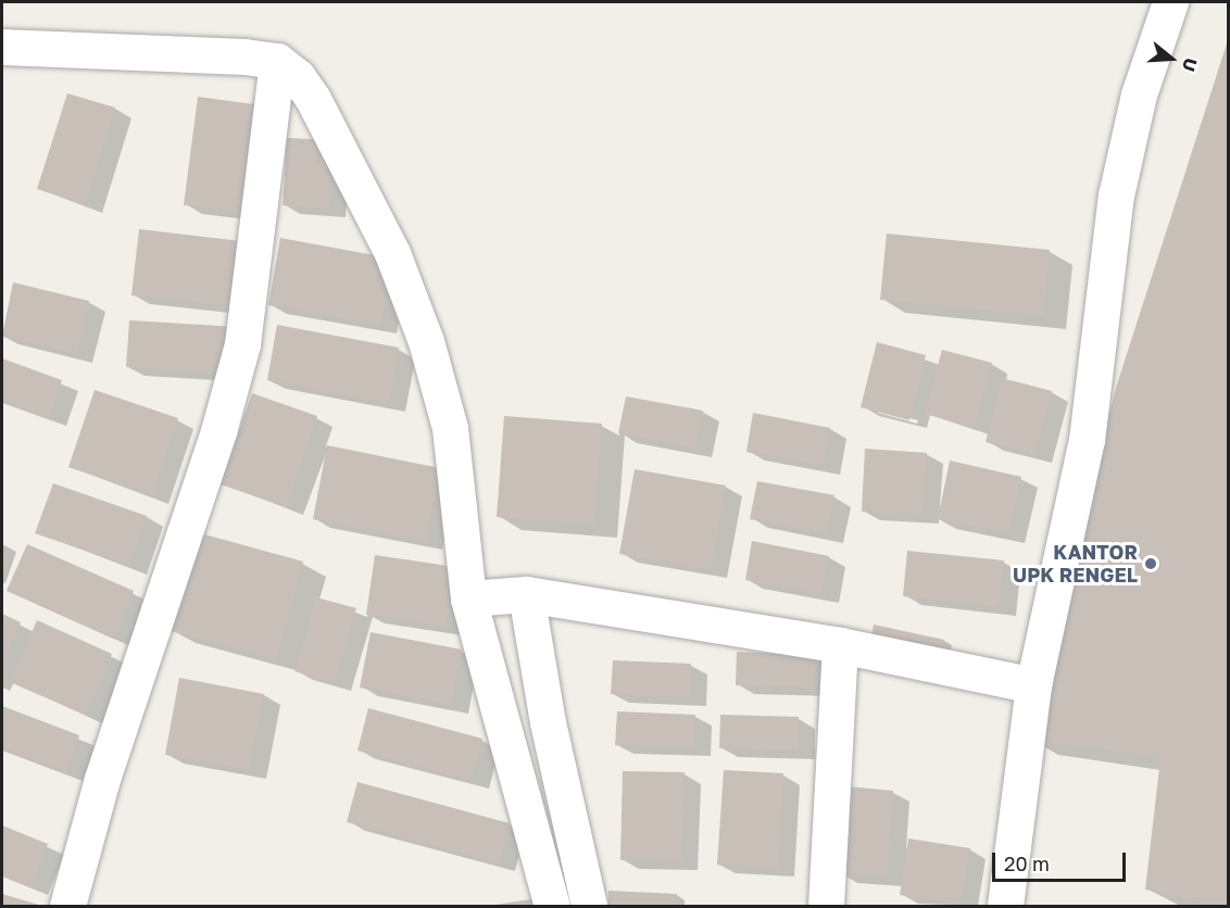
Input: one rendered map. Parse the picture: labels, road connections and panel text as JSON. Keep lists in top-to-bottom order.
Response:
{
  "places": ["KANTOR UPK RENGEL"],
  "scale_bar": "20 m",
  "north": "right"
}
